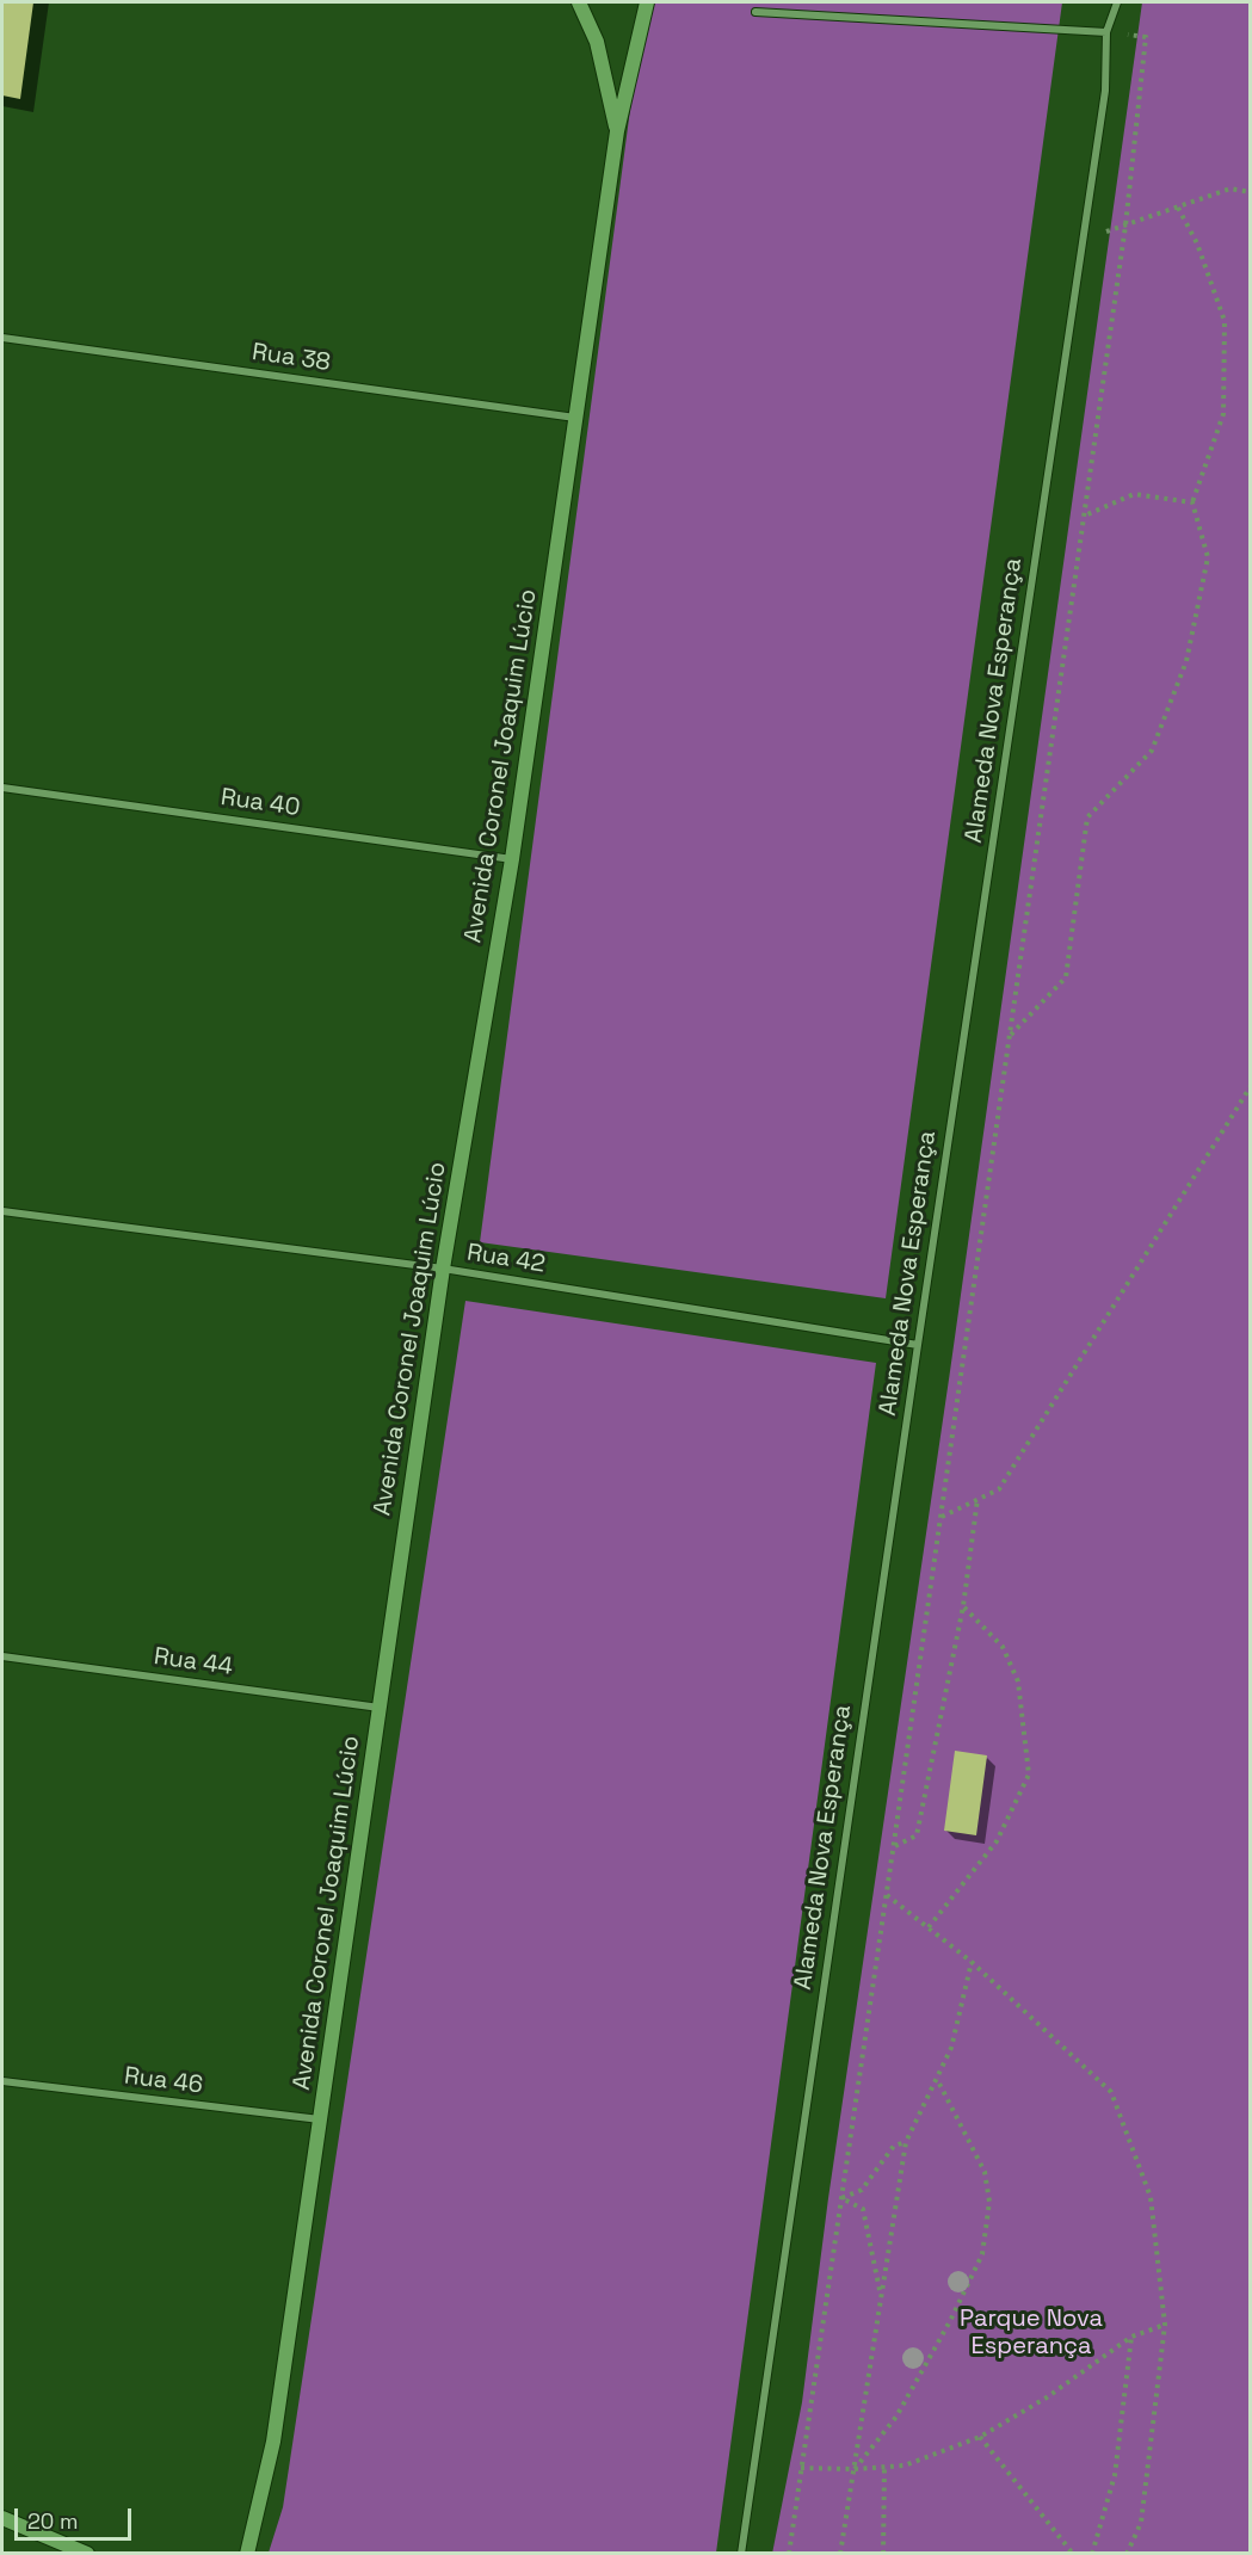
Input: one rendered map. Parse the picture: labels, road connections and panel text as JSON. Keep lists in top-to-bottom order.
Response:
{
  "streets": {
    "street": [
      "Rua 38",
      "Alameda Nova Esperança",
      "Avenida Coronel Joaquim Lúcio",
      "Rua 40",
      "Rua 42",
      "Rua 44",
      "Rua 46"
    ]
  },
  "crossings": [
    ["Rua 38", "Avenida Coronel Joaquim Lúcio"],
    ["Alameda Nova Esperança", "Rua 42"],
    ["Avenida Coronel Joaquim Lúcio", "Rua 40"],
    ["Avenida Coronel Joaquim Lúcio", "Rua 42"],
    ["Avenida Coronel Joaquim Lúcio", "Rua 44"],
    ["Avenida Coronel Joaquim Lúcio", "Rua 46"]
  ],
  "parks": ["Parque Nova Esperança"],
  "scale_bar": "20 m"
}
